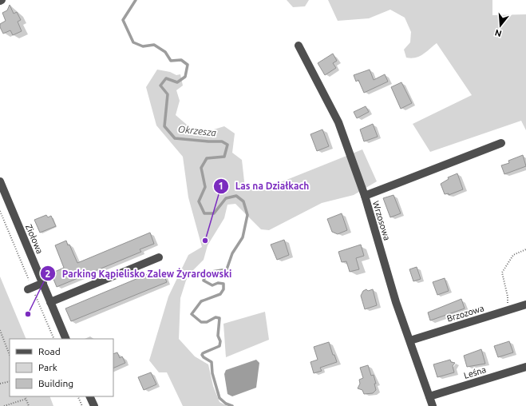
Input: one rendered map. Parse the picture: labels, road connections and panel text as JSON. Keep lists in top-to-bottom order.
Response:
{
  "streets": {
    "street": [
      "Wrzosowa",
      "Ziołowa",
      "Brzozowa",
      "Leśna"
    ]
  },
  "crossings": [
    ["Wrzosowa", "Brzozowa"],
    ["Wrzosowa", "Leśna"]
  ],
  "water": ["Okrzesza"],
  "places": ["Las na Działkach", "Parking Kąpielisko Zalew Żyrardowski"],
  "legend": ["Road", "Park", "Building"],
  "north": "bottom"
}
